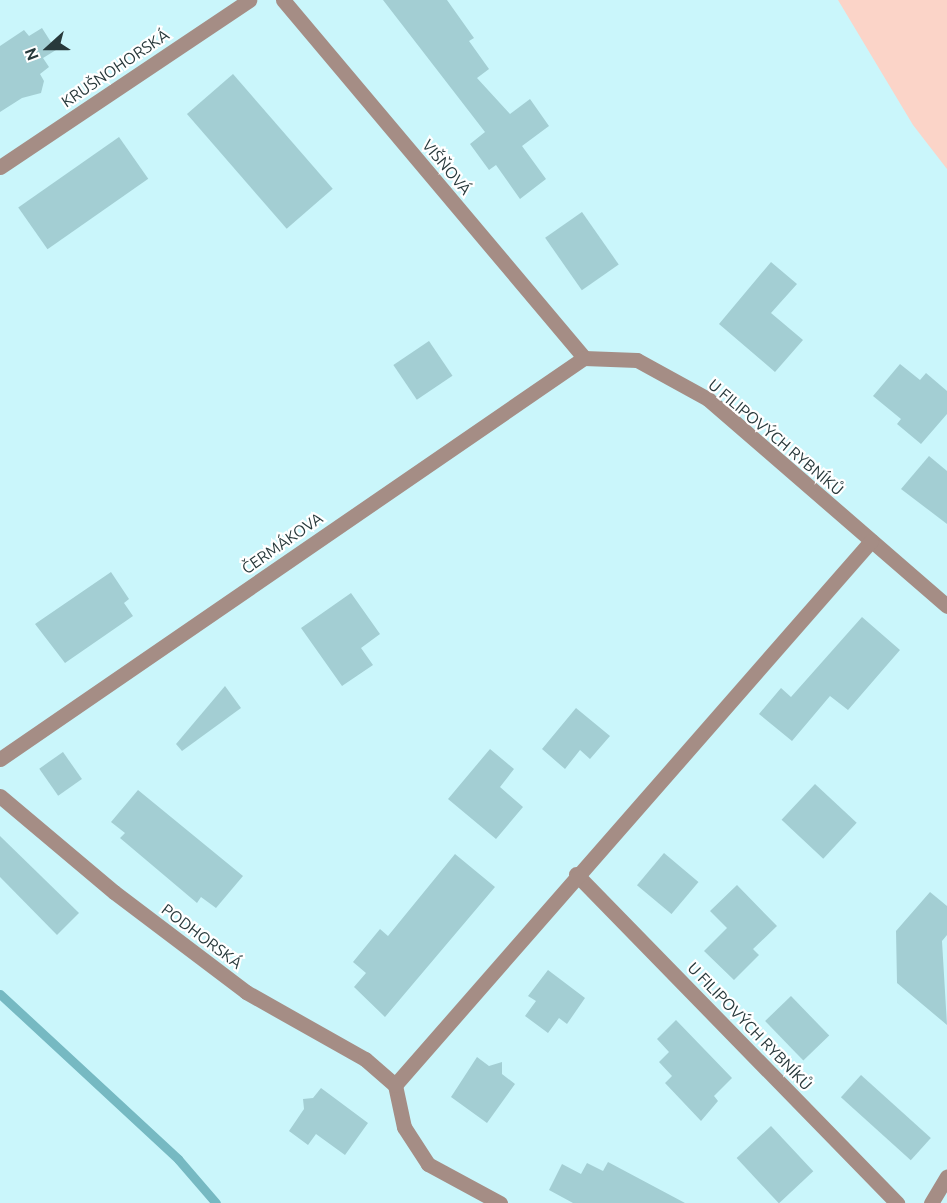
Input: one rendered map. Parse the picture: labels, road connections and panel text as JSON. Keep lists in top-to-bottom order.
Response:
{
  "streets": {
    "street": [
      "KRUŠNOHORSKÁ",
      "VIŠŇOVÁ",
      "U FILIPOVÝCH RYBNÍKŮ",
      "ČERMÁKOVA",
      "PODHORSKÁ"
    ]
  },
  "crossings": [
    ["VIŠŇOVÁ", "U FILIPOVÝCH RYBNÍKŮ"],
    ["VIŠŇOVÁ", "ČERMÁKOVA"],
    ["U FILIPOVÝCH RYBNÍKŮ", "ČERMÁKOVA"]
  ],
  "north": "left"
}
